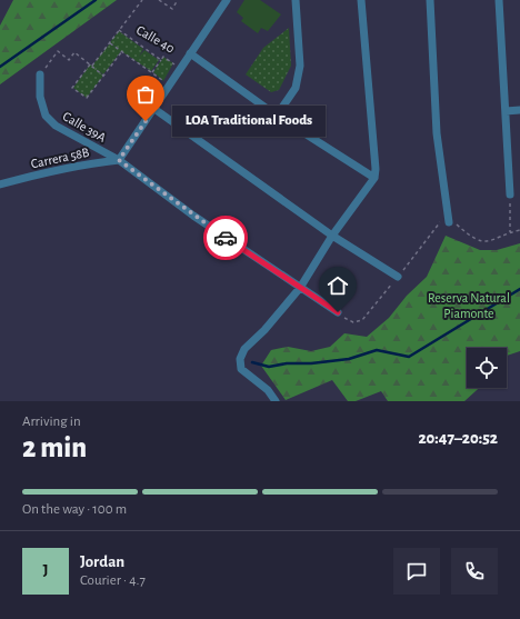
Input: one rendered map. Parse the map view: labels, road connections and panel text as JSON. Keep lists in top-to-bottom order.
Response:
{
  "streets": {
    "street": ["Calle 39A", "Carrera 58B"],
    "path": ["Calle 40"]
  },
  "crossings": [
    ["Calle 39A", "Carrera 58B"]
  ],
  "parks": ["Reserva Natural Piamonte"],
  "places": ["LOA Traditional Foods"],
  "page": {
    "bubble": "LOA Traditional Foods",
    "heading": ["2 min", "Arriving in", "20:47–20:52"],
    "panel": ["Jordan", "Courier · 4.7"],
    "bar": "On the way · 100 m",
    "round": "J"
  }
}
